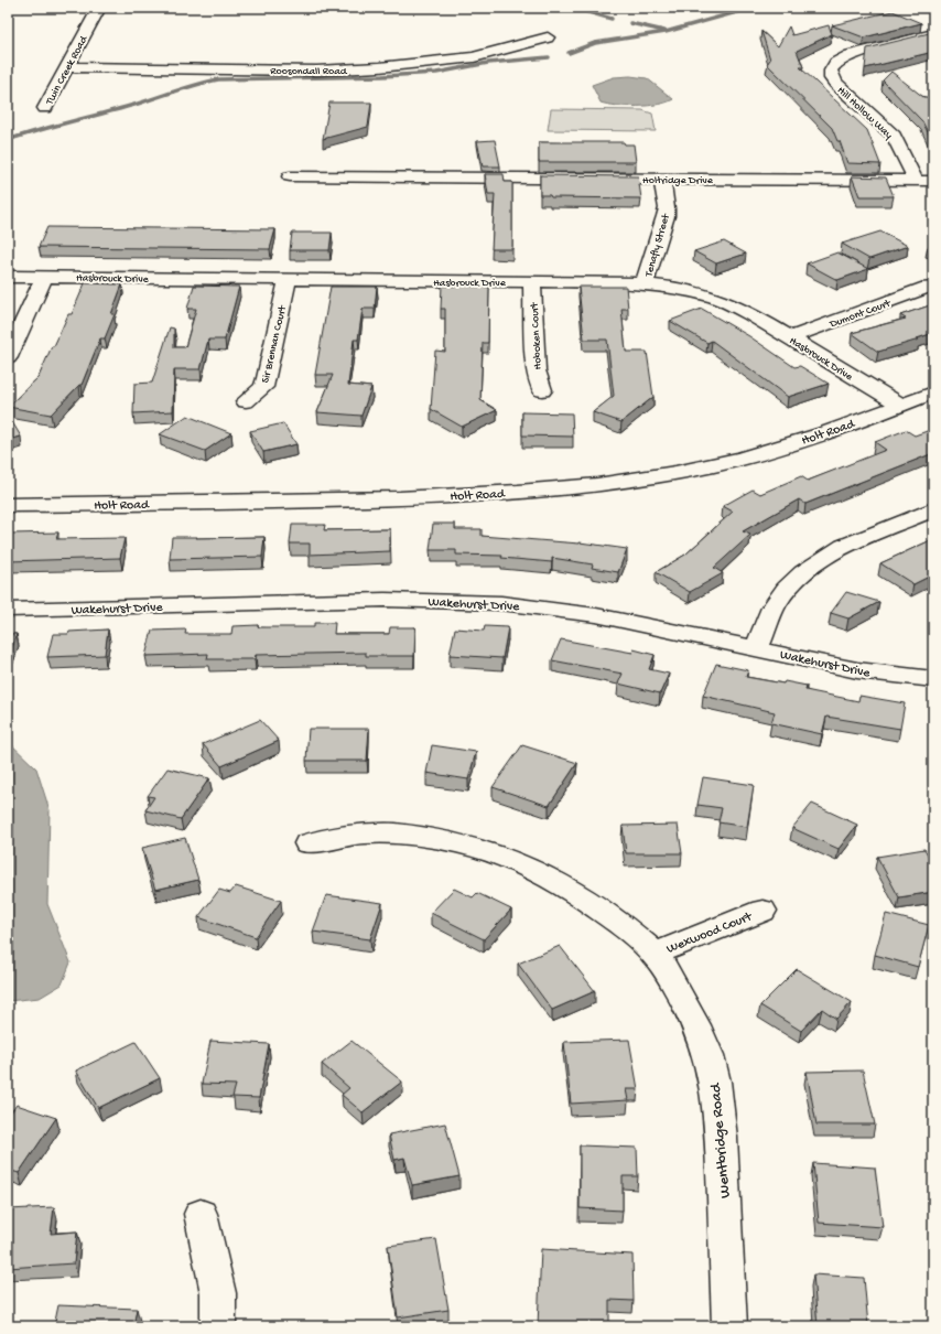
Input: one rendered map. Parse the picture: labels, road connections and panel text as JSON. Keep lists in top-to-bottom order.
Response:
{
  "streets": {
    "street": [
      "Twin Creek Road",
      "Roosondall Road",
      "Hill Hollow Way",
      "Holtridge Drive",
      "Tenafly Street",
      "Hasbrouck Drive",
      "Dumont Court",
      "Hoboken Court",
      "Sir Brennan Court",
      "Holt Road",
      "Wakehurst Drive",
      "Wexwood Court",
      "Wentbridge Road"
    ]
  },
  "crossings": [
    ["Twin Creek Road", "Roosondall Road"],
    ["Hill Hollow Way", "Holtridge Drive"],
    ["Holtridge Drive", "Tenafly Street"],
    ["Tenafly Street", "Hasbrouck Drive"],
    ["Hasbrouck Drive", "Dumont Court"],
    ["Hasbrouck Drive", "Hoboken Court"],
    ["Hasbrouck Drive", "Sir Brennan Court"],
    ["Hasbrouck Drive", "Holt Road"],
    ["Wexwood Court", "Wentbridge Road"]
  ]
}
